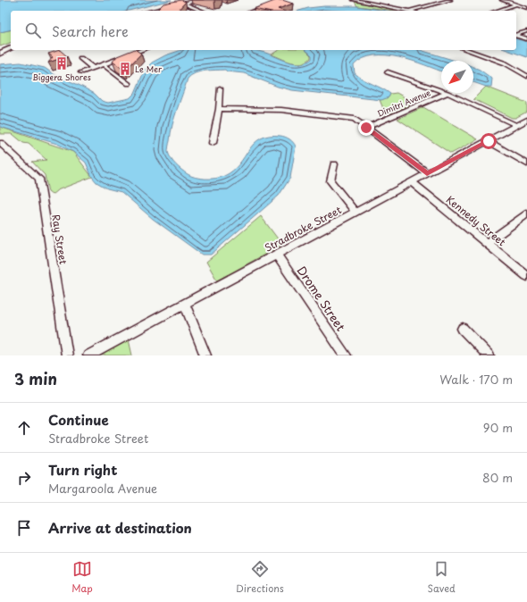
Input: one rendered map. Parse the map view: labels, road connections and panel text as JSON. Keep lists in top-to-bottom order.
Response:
{
  "streets": {
    "street": [
      "Dimitri Avenue",
      "Kennedy Street",
      "Stradbroke Street",
      "Ray Street",
      "Drome Street"
    ]
  },
  "crossings": [
    ["Kennedy Street", "Stradbroke Street"],
    ["Stradbroke Street", "Drome Street"]
  ],
  "places": {
    "building": ["Biggera Shores", "Le Mer"]
  },
  "north": "bottom left",
  "page": {
    "search": "Search here",
    "heading": ["3 min", "Walk · 170 m"],
    "list": [
      ["Continue", "Stradbroke Street", "90 m"],
      ["Turn right", "Margaroola Avenue", "80 m"],
      "Arrive at destination"
    ],
    "nav": ["Map", "Directions", "Saved"]
  }
}
